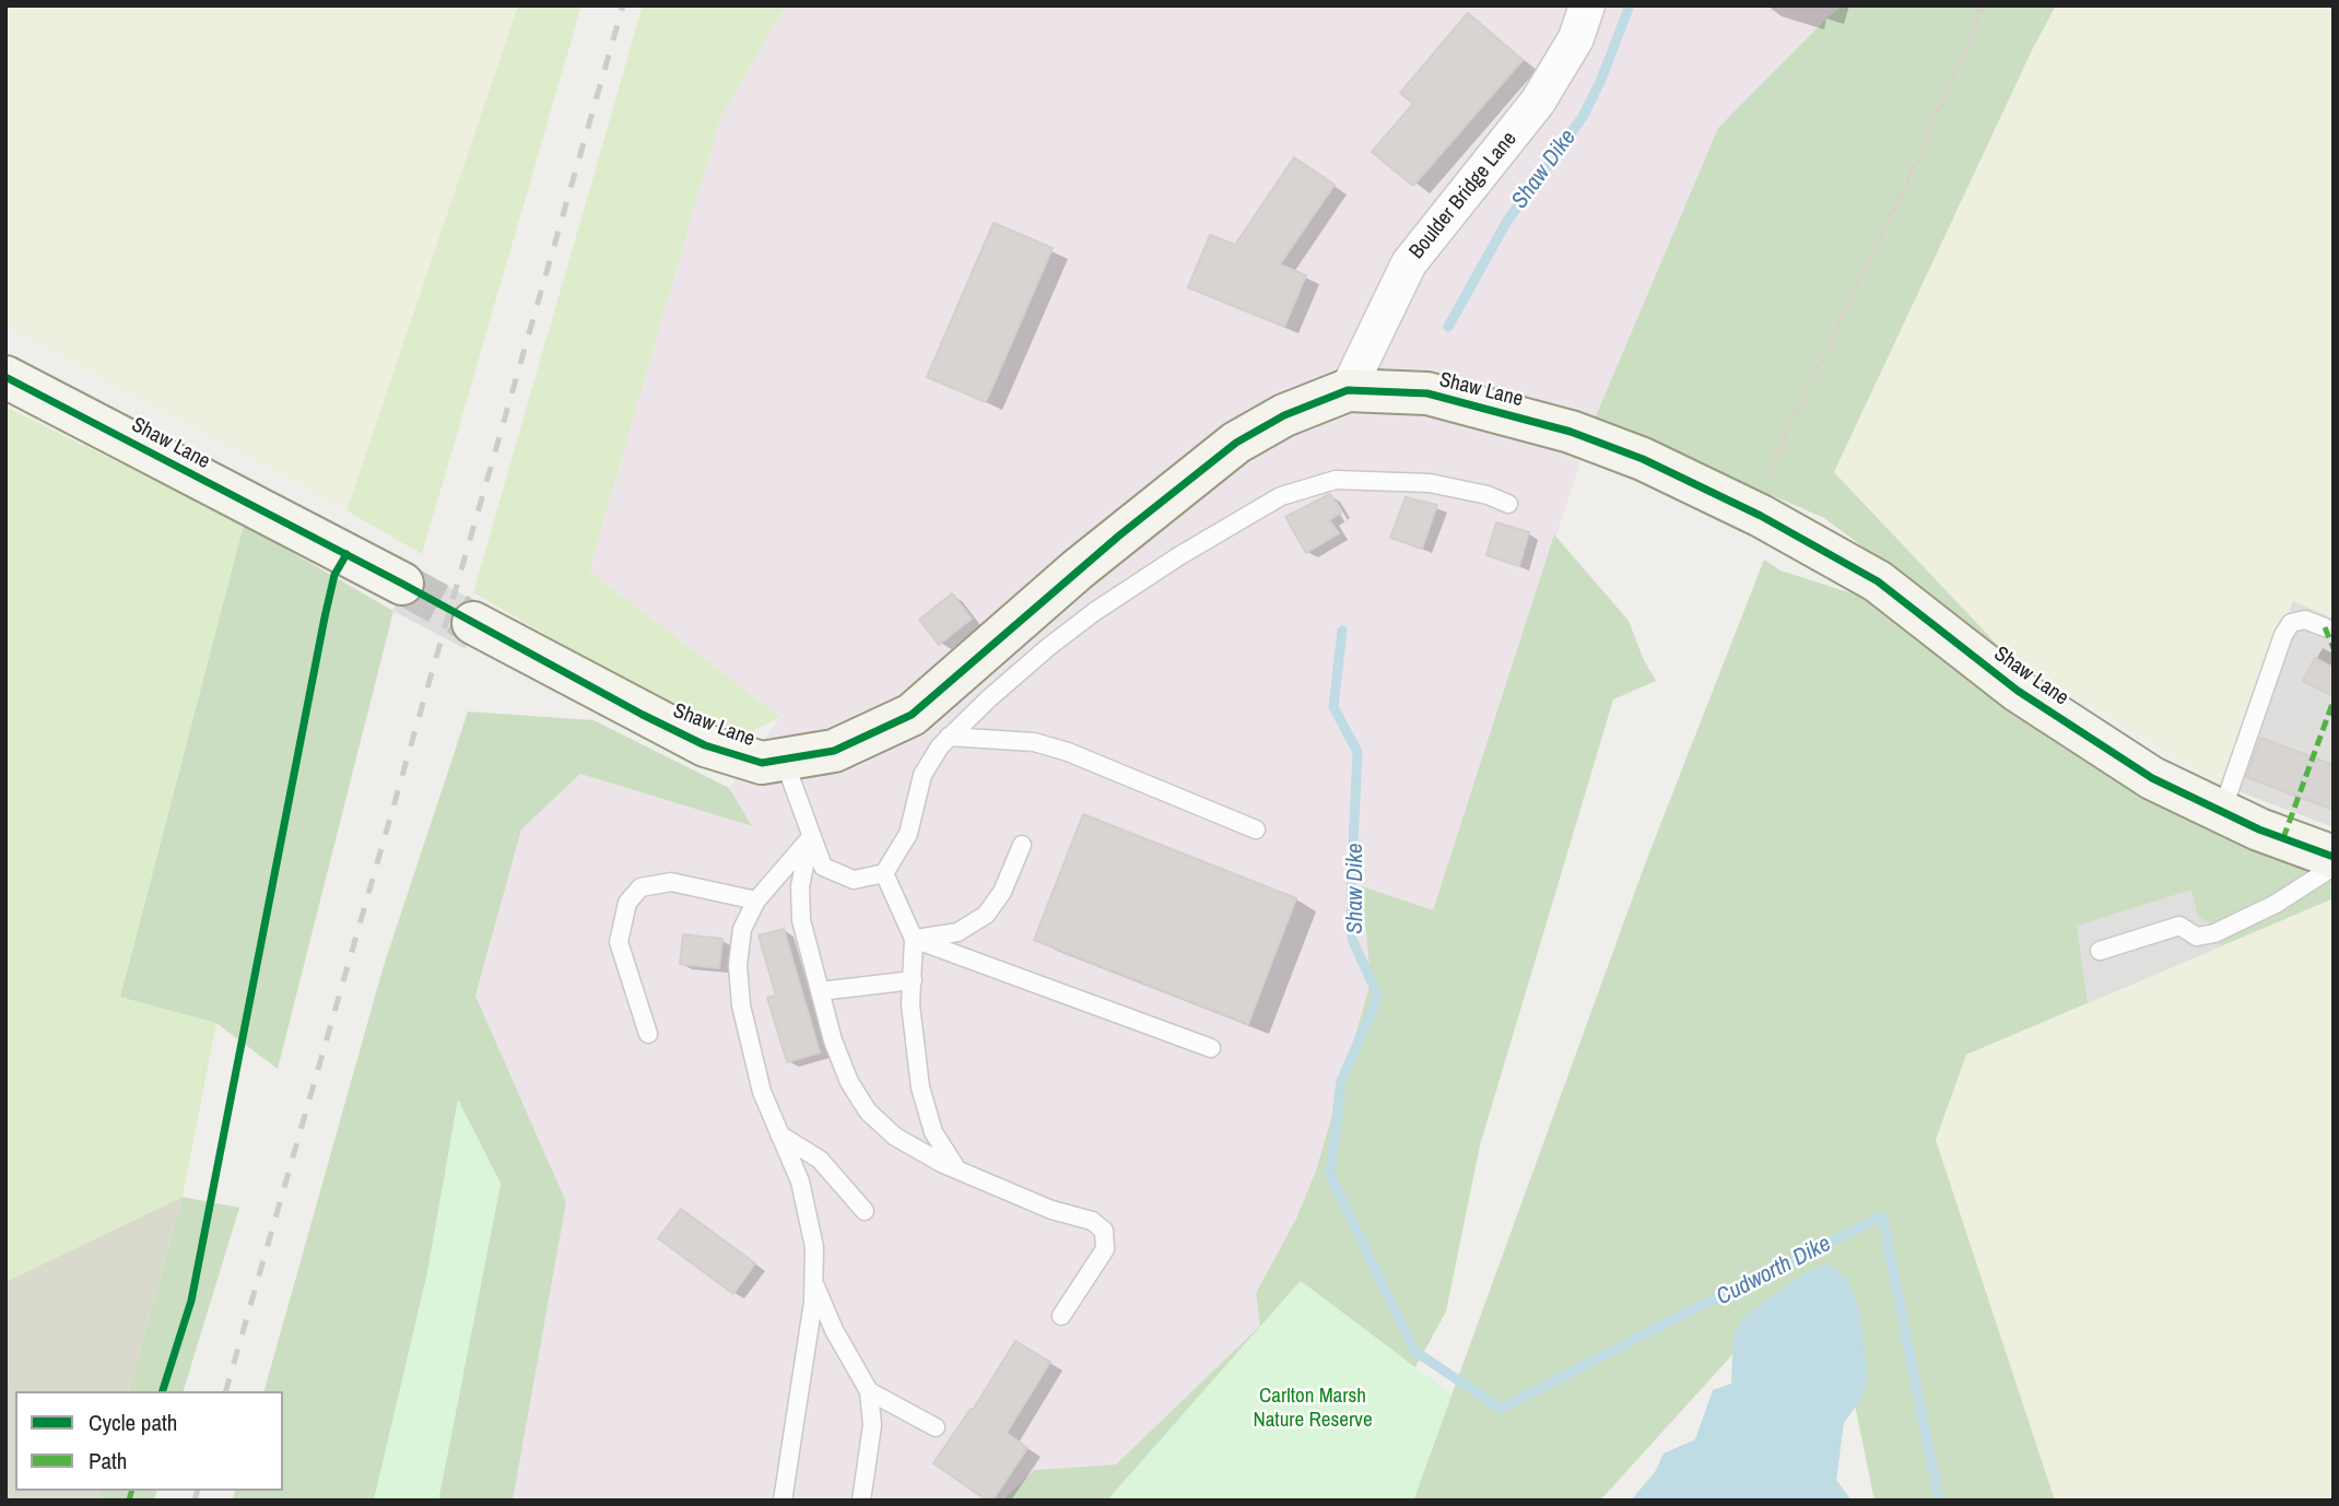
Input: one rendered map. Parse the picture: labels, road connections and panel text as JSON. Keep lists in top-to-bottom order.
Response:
{
  "streets": {
    "street": ["Boulder Bridge Lane", "Shaw Lane"]
  },
  "crossings": [
    ["Boulder Bridge Lane", "Shaw Lane"]
  ],
  "water": ["Shaw Dike", "Cudworth Dike"],
  "parks": ["Carlton Marsh Nature Reserve"],
  "legend": ["Cycle path", "Path"]
}
